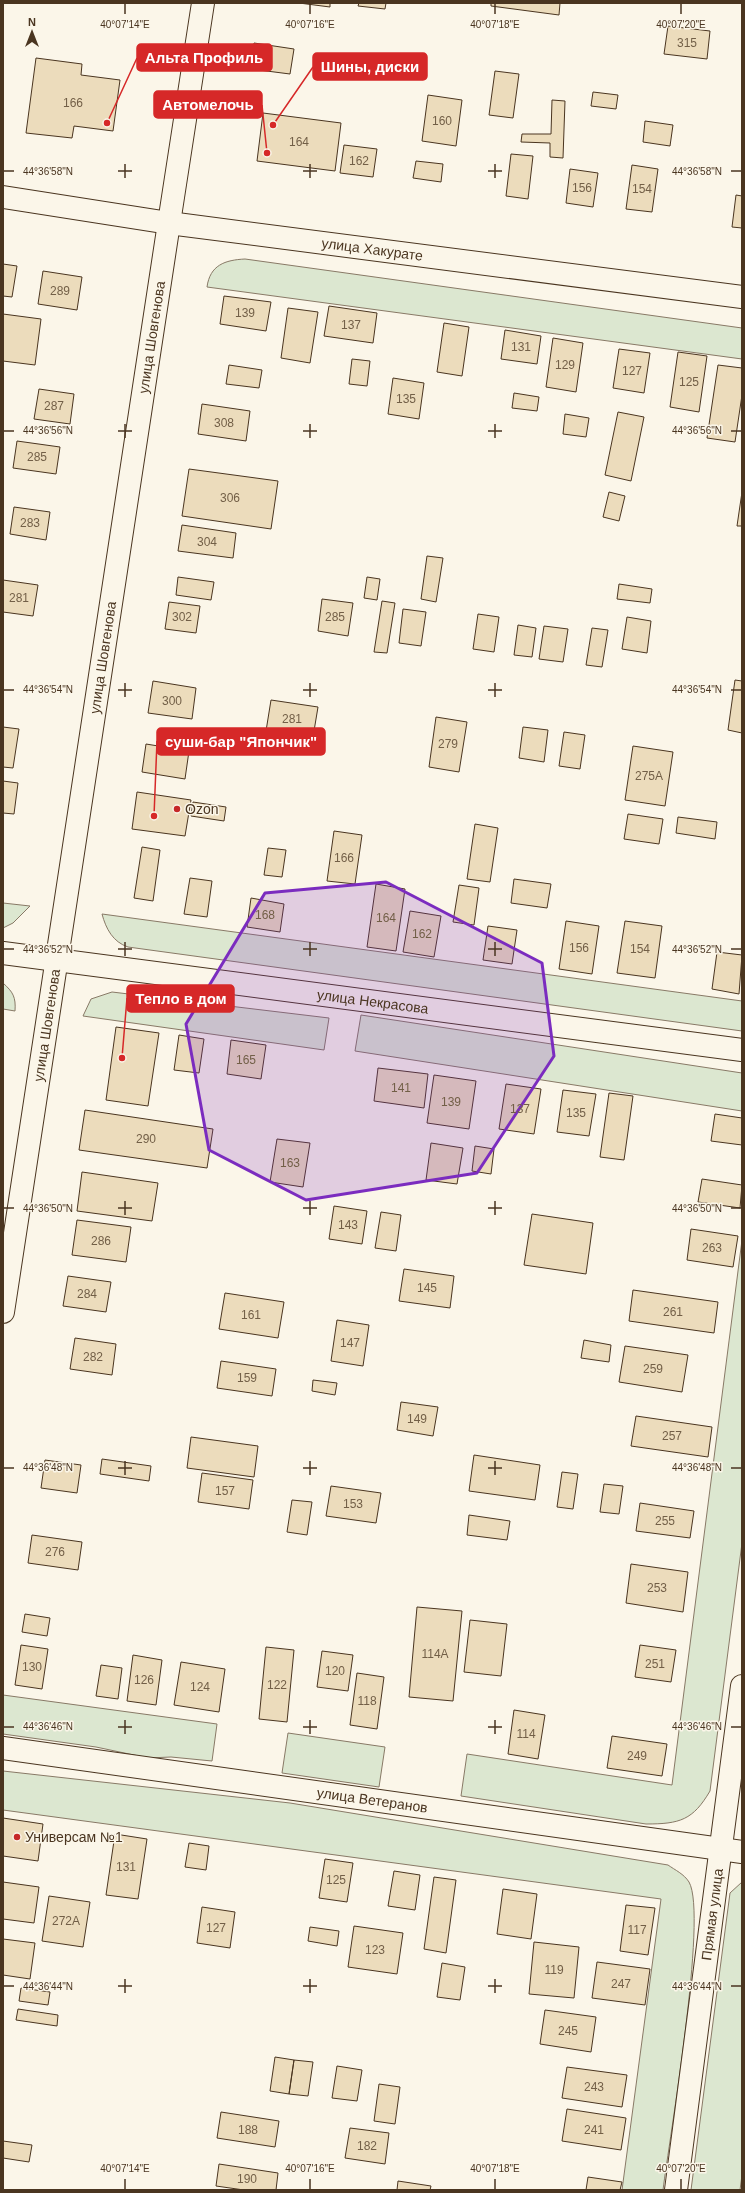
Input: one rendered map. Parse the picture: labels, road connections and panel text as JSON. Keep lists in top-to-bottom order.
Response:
{
  "streets": {
    "street": [
      "улица Хакурате",
      "улица Шовгенова",
      "улица Некрасова",
      "улица Ветеранов",
      "Прямая улица"
    ]
  },
  "crossings": [
    ["улица Хакурате", "улица Шовгенова"],
    ["улица Шовгенова", "улица Некрасова"],
    ["улица Ветеранов", "Прямая улица"]
  ],
  "places": [
    "Альта Профиль",
    "Шины, диски",
    "Автомелочь",
    "Ozon",
    "суши-бар \"Япончик\"",
    "Тепло в дом",
    "Универсам №1"
  ],
  "house_numbers": [
    "315",
    "166",
    "160",
    "164",
    "162",
    "156",
    "154",
    "289",
    "139",
    "137",
    "131",
    "129",
    "127",
    "125",
    "135",
    "287",
    "308",
    "285",
    "306",
    "283",
    "304",
    "281",
    "302",
    "285",
    "300",
    "281",
    "279",
    "275А",
    "166",
    "168",
    "164",
    "162",
    "156",
    "154",
    "165",
    "141",
    "139",
    "137",
    "135",
    "290",
    "163",
    "143",
    "286",
    "263",
    "145",
    "284",
    "261",
    "161",
    "147",
    "282",
    "259",
    "159",
    "149",
    "257",
    "157",
    "153",
    "255",
    "276",
    "253",
    "114А",
    "251",
    "130",
    "120",
    "126",
    "122",
    "124",
    "118",
    "114",
    "249",
    "131",
    "125",
    "272А",
    "127",
    "117",
    "123",
    "119",
    "247",
    "245",
    "243",
    "188",
    "241",
    "182",
    "190"
  ],
  "north": "top",
  "coordinates": [
    "40°07'14\"E",
    "40°07'16\"E",
    "40°07'18\"E",
    "40°07'20\"E",
    "44°36'58\"N",
    "44°36'56\"N",
    "44°36'54\"N",
    "44°36'52\"N",
    "44°36'50\"N",
    "44°36'48\"N",
    "44°36'46\"N",
    "44°36'44\"N"
  ]
}
